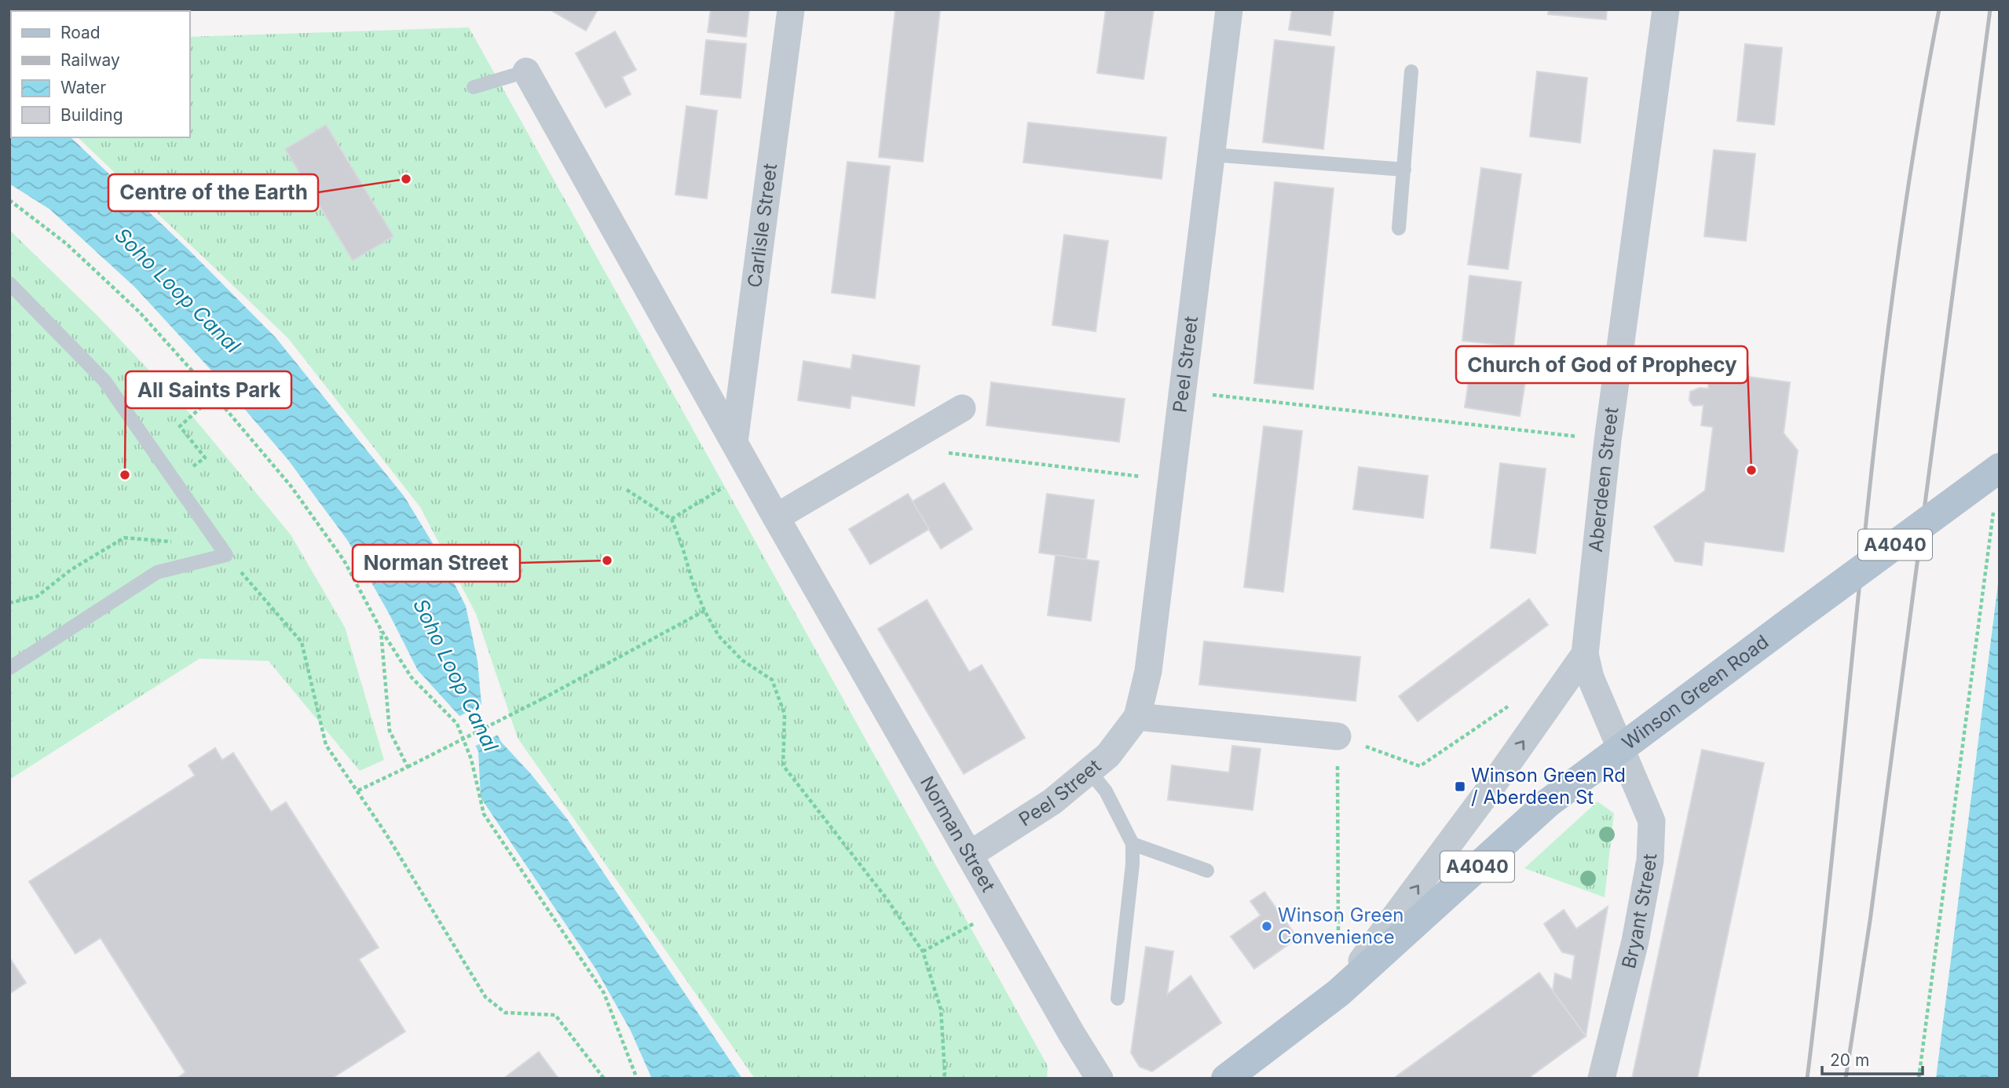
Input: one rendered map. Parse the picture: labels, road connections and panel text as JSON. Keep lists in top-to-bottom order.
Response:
{
  "streets": {
    "main road": ["A4040", "Winson Green Road"],
    "street": [
      "Carlisle Street",
      "Peel Street",
      "Aberdeen Street",
      "Norman Street",
      "Bryant Street"
    ]
  },
  "crossings": [
    ["Carlisle Street", "Norman Street"],
    ["Peel Street", "Norman Street"],
    ["Aberdeen Street", "Winson Green Road"],
    ["Aberdeen Street", "Bryant Street"],
    ["Winson Green Road", "Bryant Street"]
  ],
  "water": ["Soho Loop Canal"],
  "places": {
    "other": [
      "Centre of the Earth",
      "Church of God of Prophecy",
      "All Saints Park",
      "Norman Street",
      "Winson Green Convenience"
    ],
    "transit": ["Winson Green Rd / Aberdeen St"]
  },
  "legend": [
    "Road",
    "Railway",
    "Water",
    "Building"
  ],
  "scale_bar": "20 m"
}
